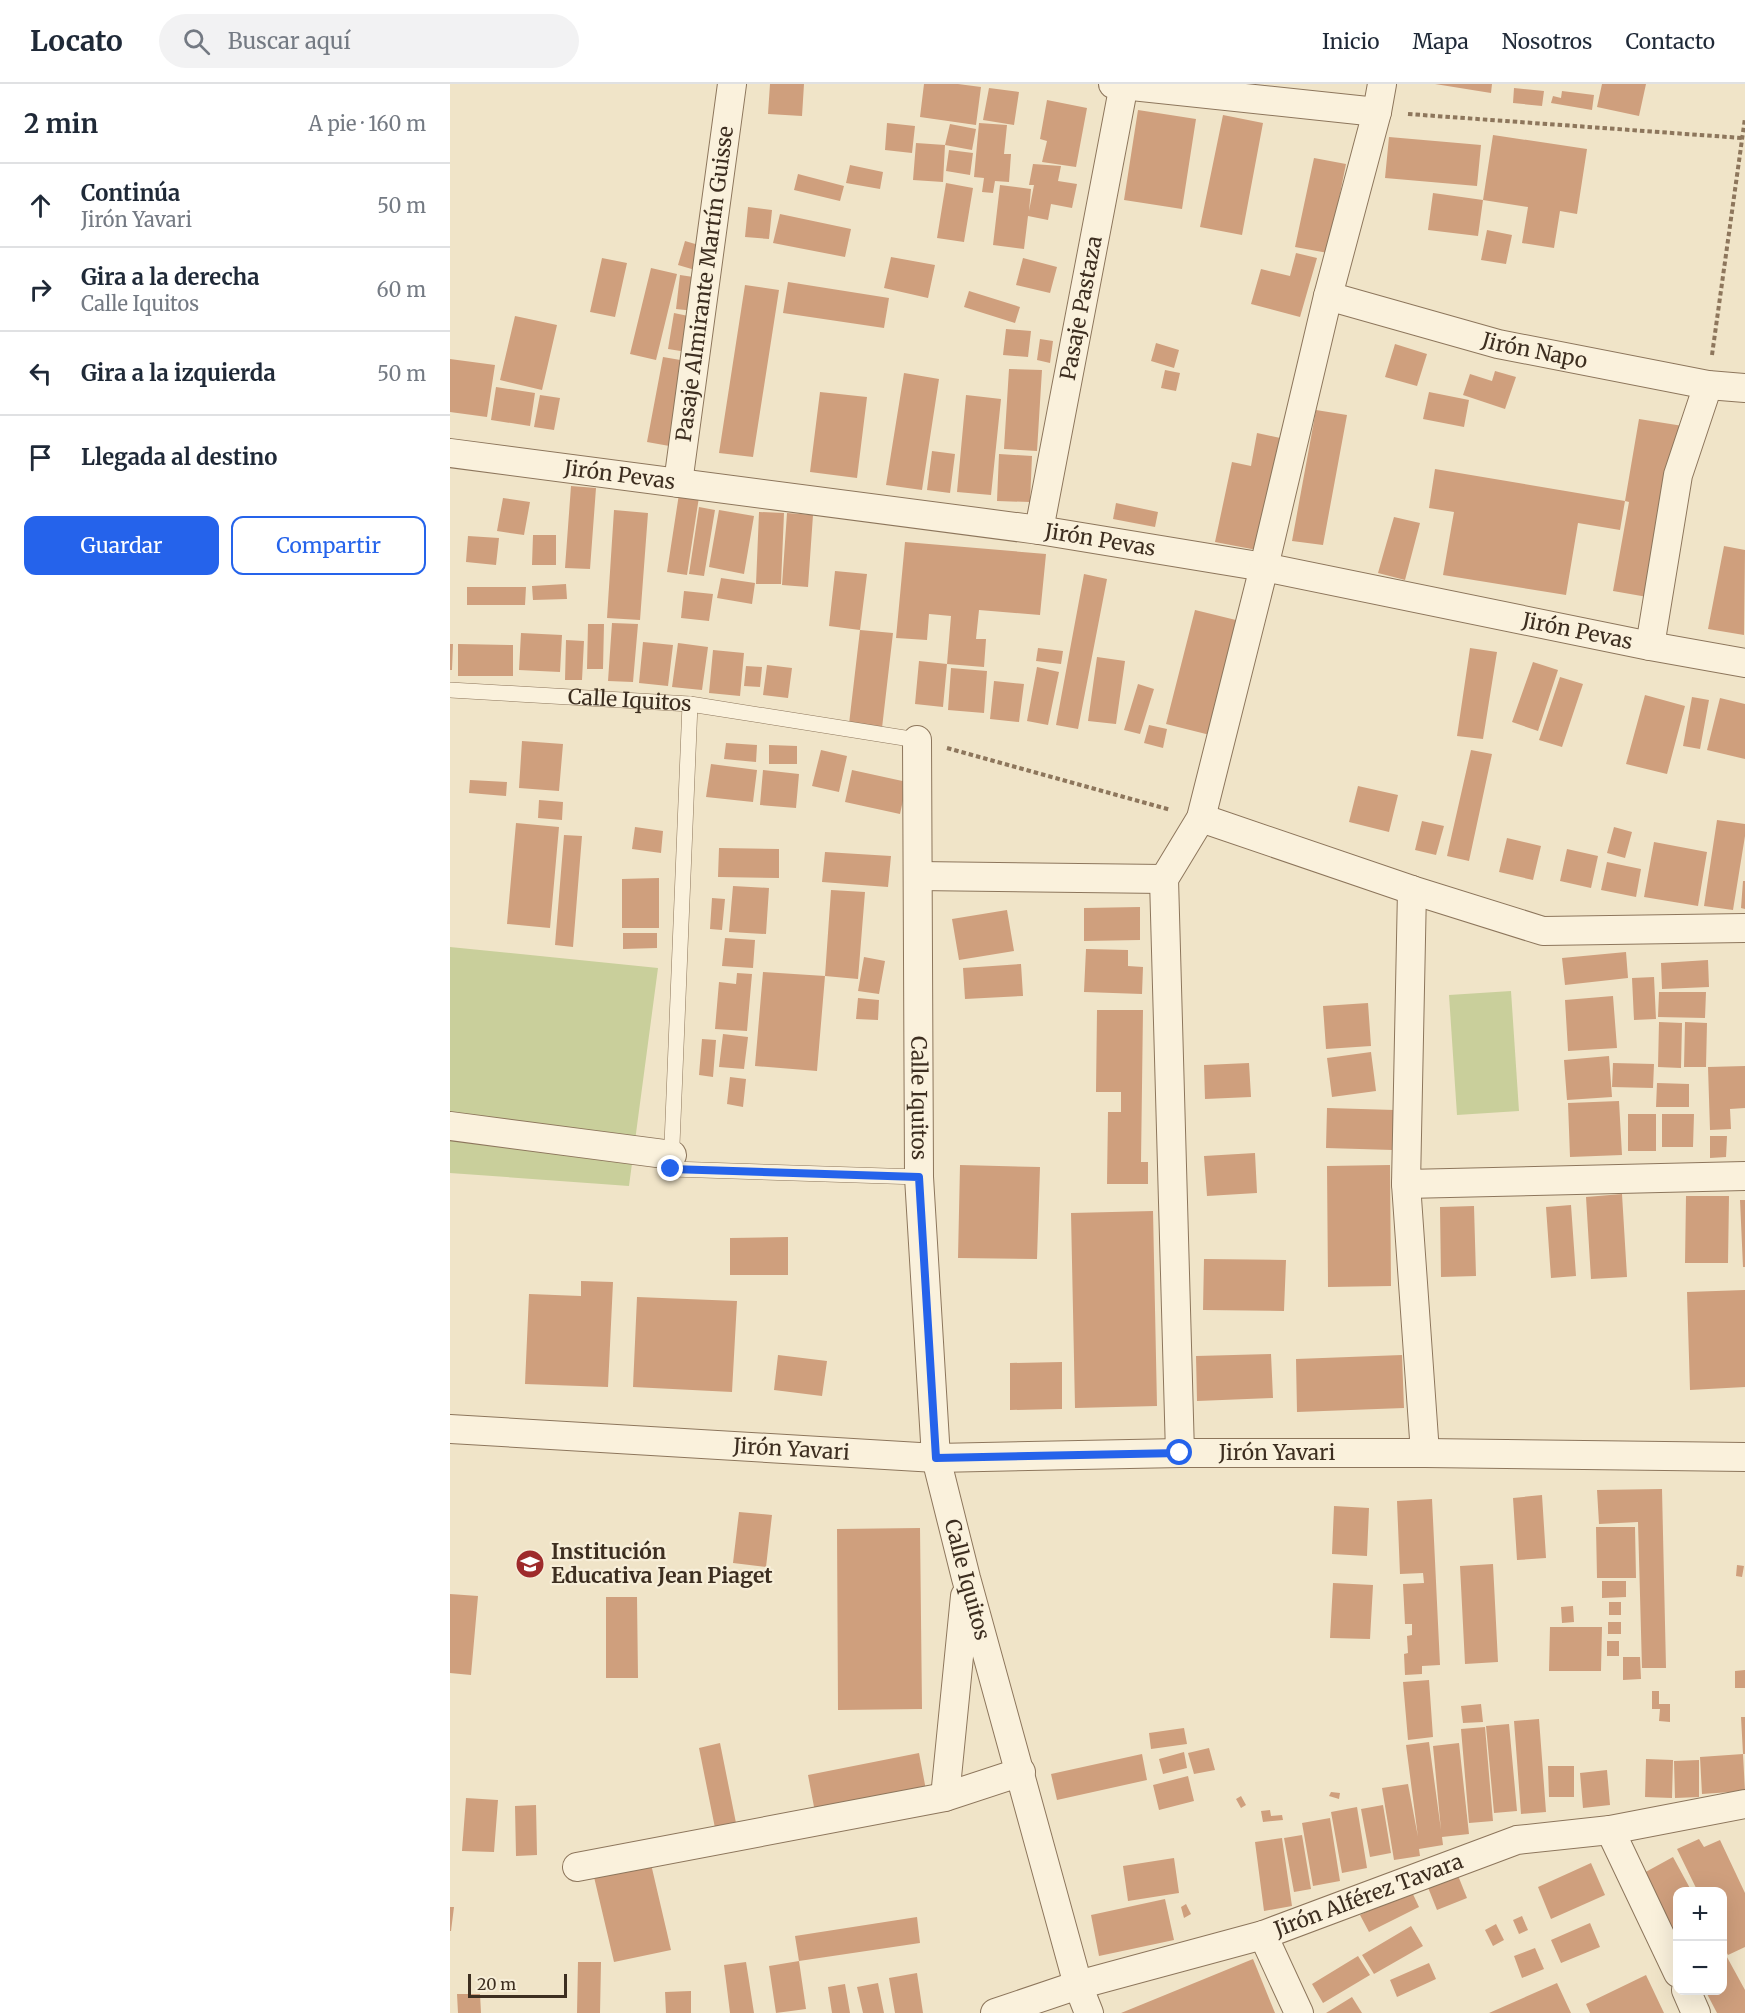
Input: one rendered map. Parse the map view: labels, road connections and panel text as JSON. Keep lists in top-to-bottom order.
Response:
{
  "streets": {
    "street": [
      "Pasaje Almirante Martín Guisse",
      "Pasaje Pastaza",
      "Jirón Napo",
      "Jirón Pevas",
      "Calle Iquitos",
      "Jirón Yavari",
      "Jirón Alférez Tavara"
    ]
  },
  "crossings": [
    ["Pasaje Almirante Martín Guisse", "Jirón Pevas"],
    ["Pasaje Pastaza", "Jirón Pevas"],
    ["Calle Iquitos", "Jirón Yavari"],
    ["Calle Iquitos", "Jirón Alférez Tavara"]
  ],
  "places": {
    "school or university": ["Institución Educativa Jean Piaget"]
  },
  "scale_bar": "20 m",
  "page": {
    "header": "Locato",
    "search": "Buscar aquí",
    "nav": [
      "Inicio",
      "Mapa",
      "Nosotros",
      "Contacto"
    ],
    "heading": ["2 min", "A pie · 160 m"],
    "list": [
      ["Continúa", "Jirón Yavari", "50 m"],
      ["Gira a la derecha", "Calle Iquitos", "60 m"],
      ["Gira a la izquierda", "50 m"],
      "Llegada al destino"
    ],
    "buttons": ["Guardar", "Compartir"],
    "map_buttons": ["+", "−"],
    "scale": "20 m"
  }
}
